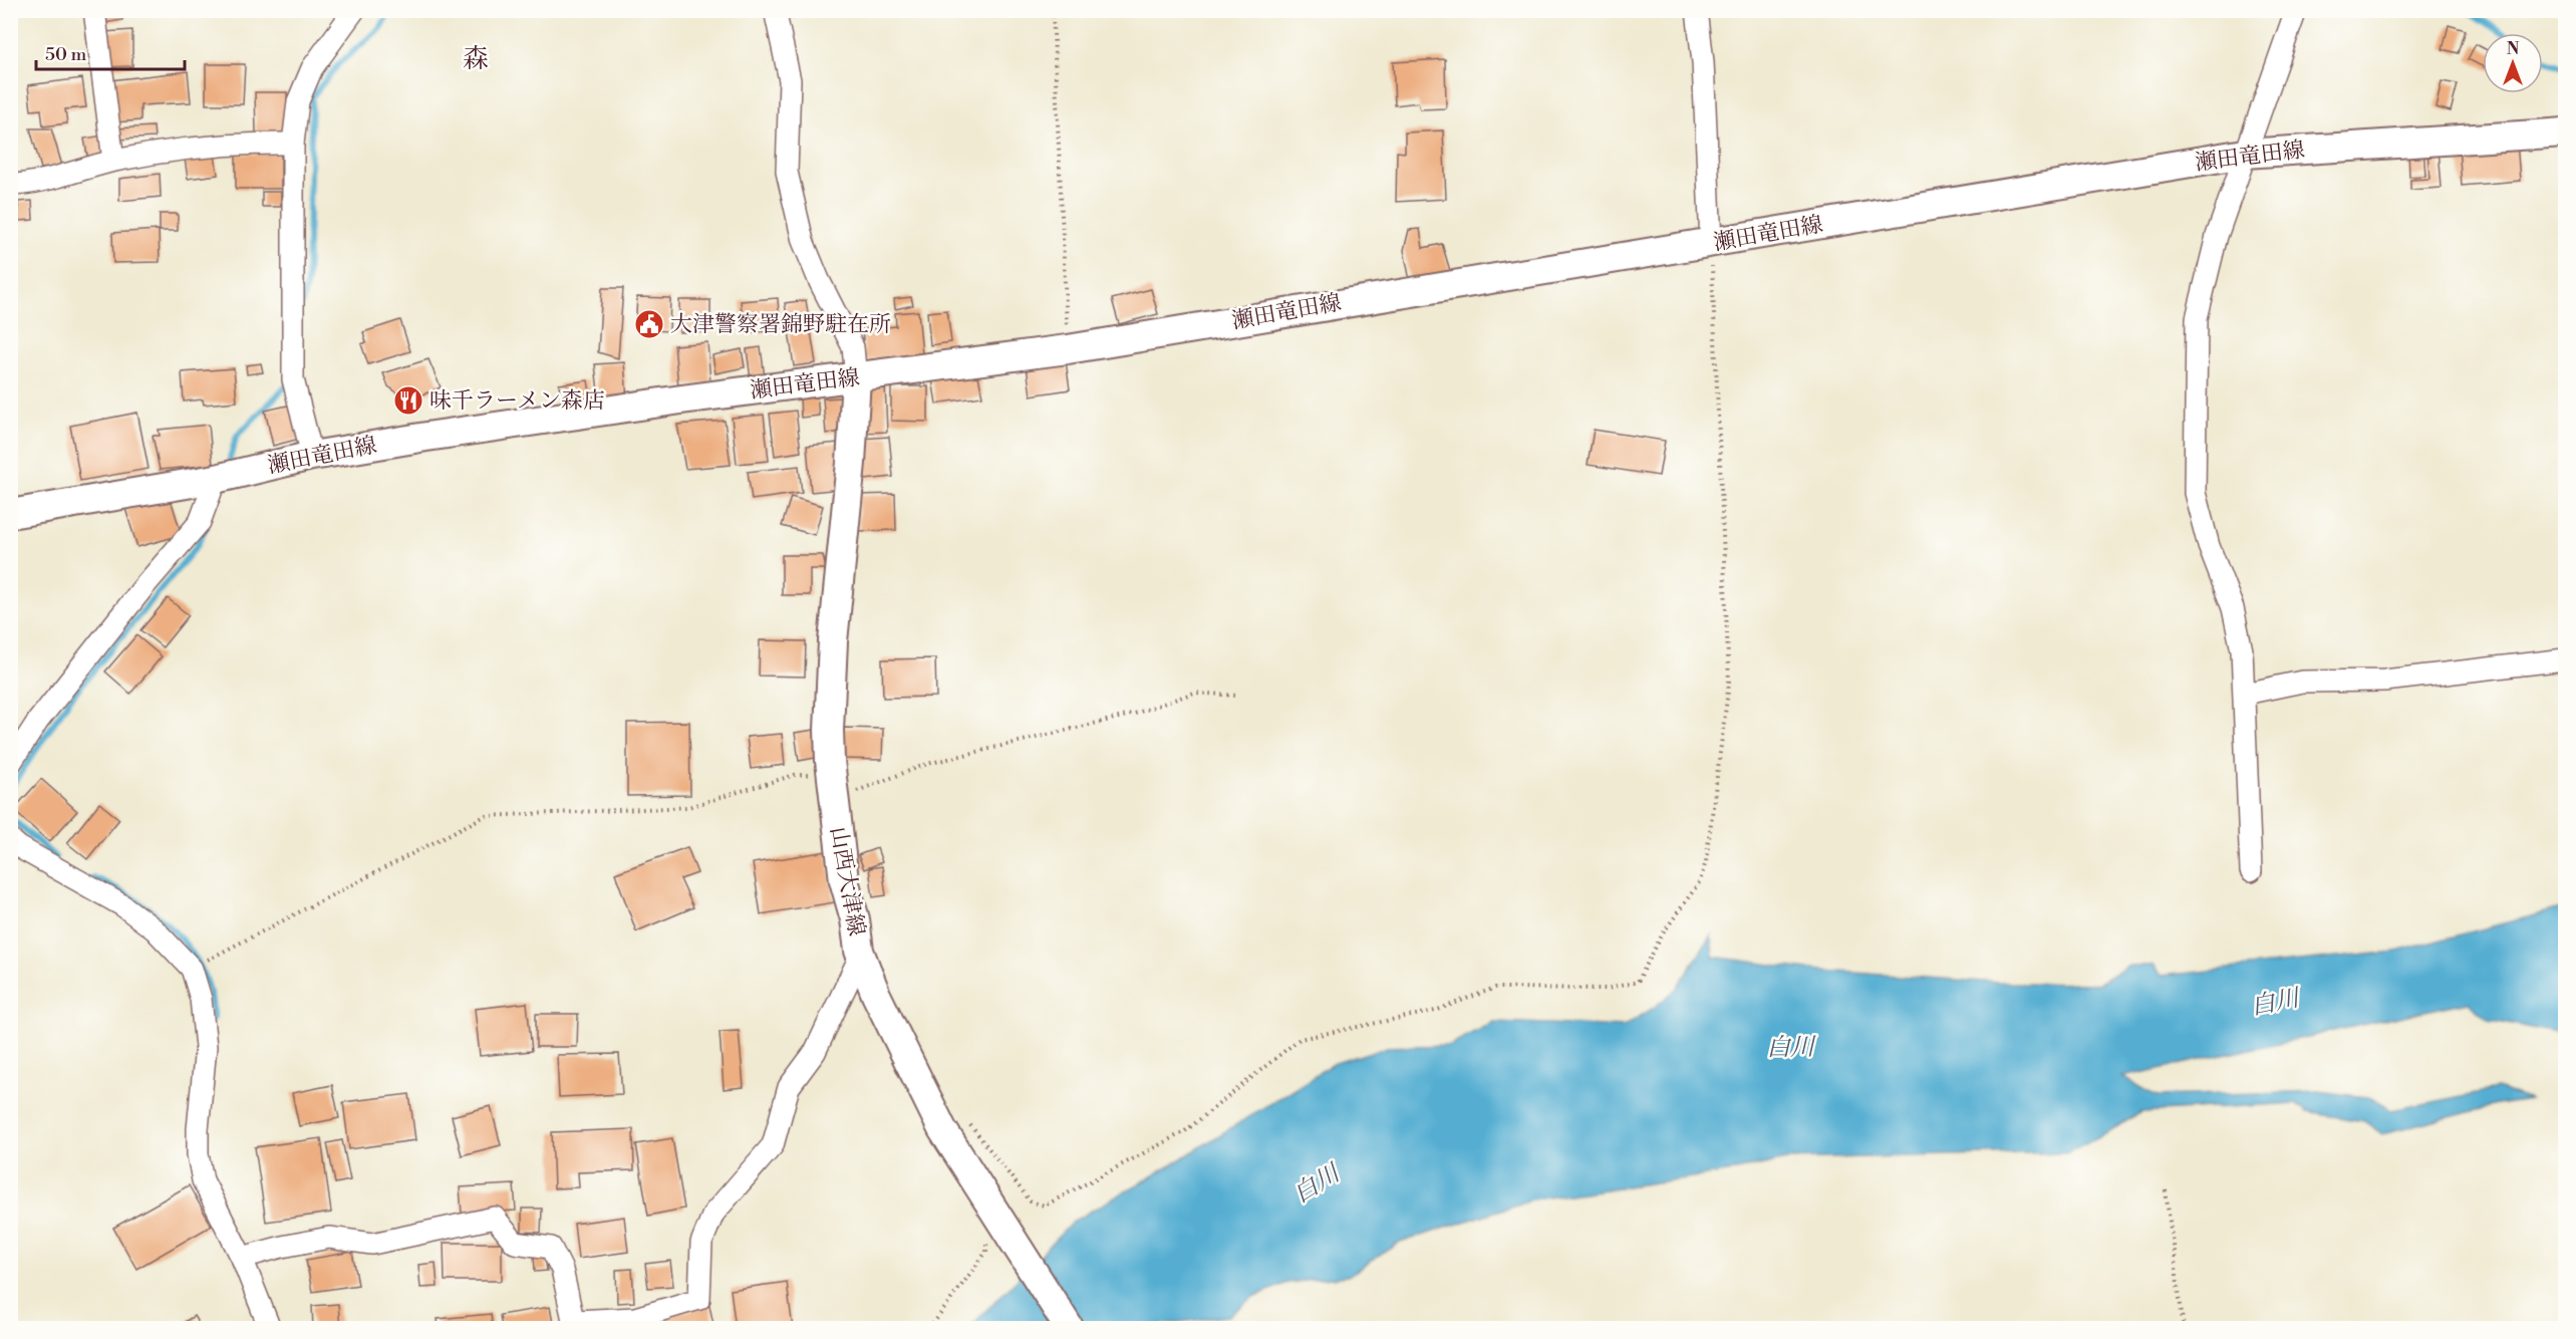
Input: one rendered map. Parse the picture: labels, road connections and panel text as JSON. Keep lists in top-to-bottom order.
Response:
{
  "streets": {
    "main road": ["瀬田竜田線", "山西大津線"]
  },
  "crossings": [
    ["瀬田竜田線", "山西大津線"]
  ],
  "districts": ["森"],
  "water": ["白川"],
  "places": {
    "public building": ["大津警察署錦野駐在所"],
    "restaurant": ["味千ラーメン森店"]
  },
  "scale_bar": "50 m",
  "north": "top"
}
